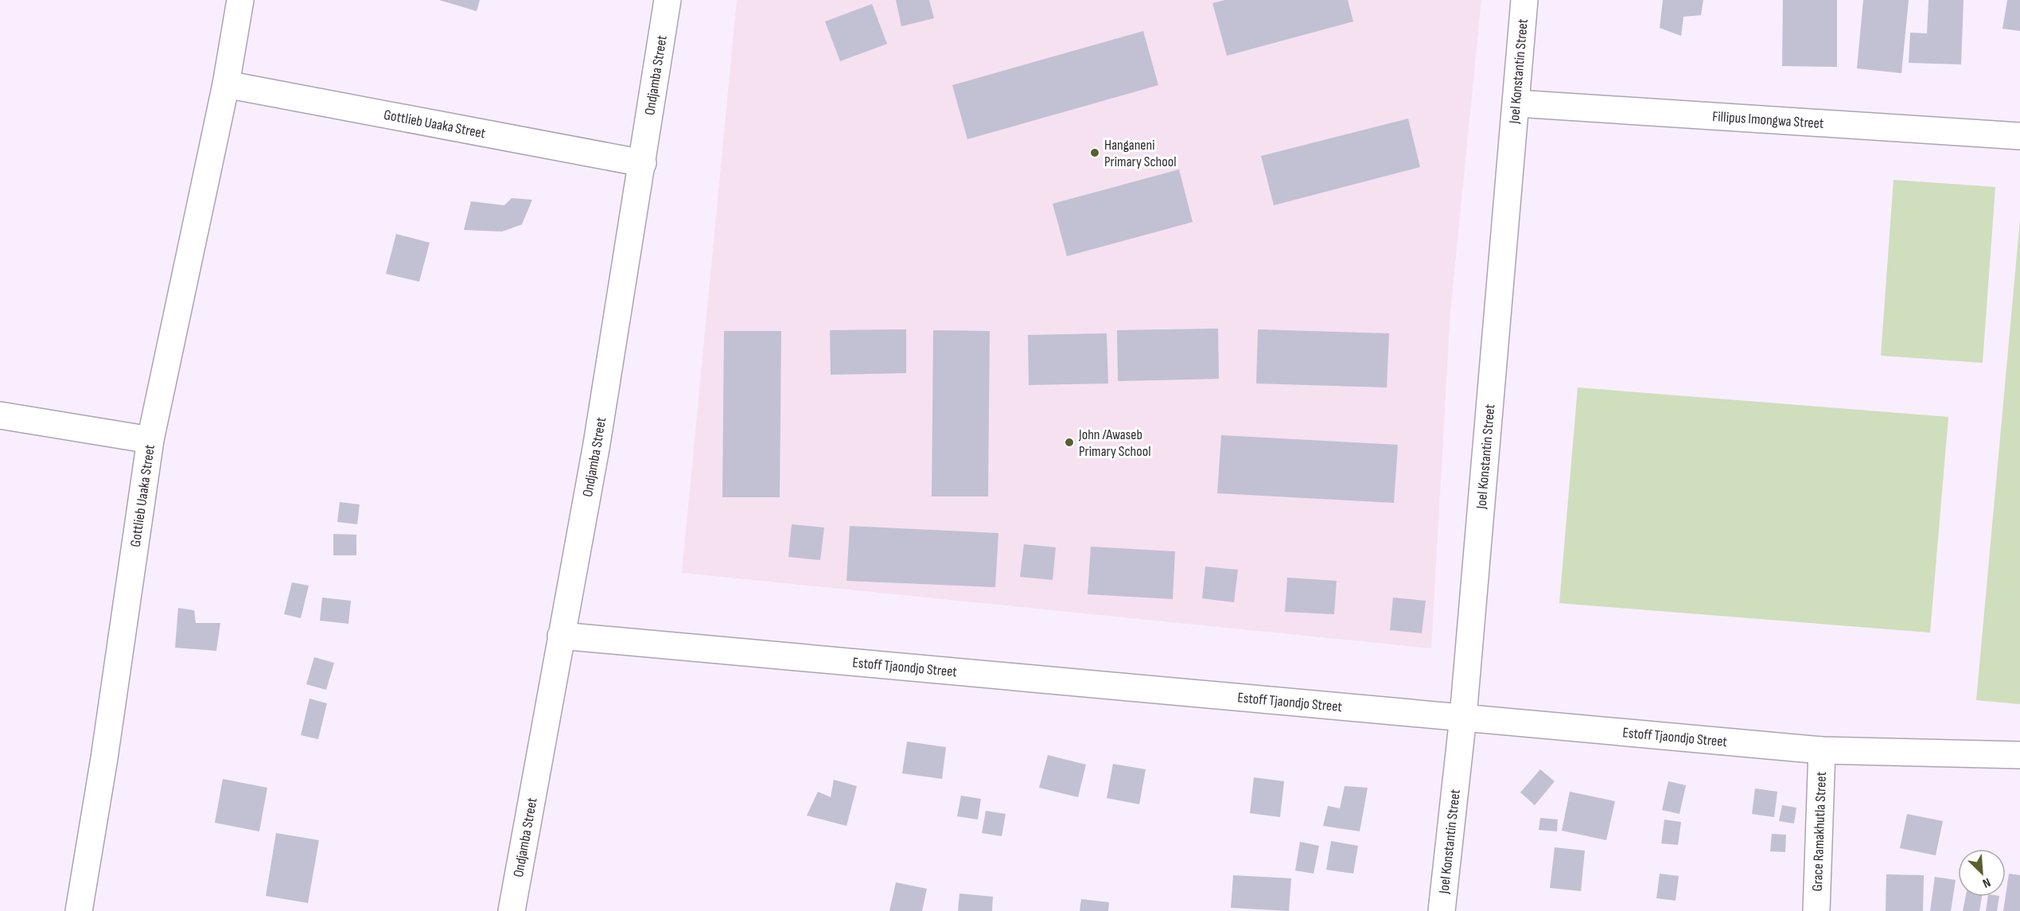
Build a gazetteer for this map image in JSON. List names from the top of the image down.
{
  "streets": {
    "street": [
      "Joel Konstantin Street",
      "Ondjamba Street",
      "Fillipus Imongwa Street",
      "Gottlieb Uaaka Street",
      "Estoff Tjaondjo Street",
      "Grace Ramakhutla Street"
    ]
  },
  "crossings": [
    ["Joel Konstantin Street", "Fillipus Imongwa Street"],
    ["Joel Konstantin Street", "Estoff Tjaondjo Street"],
    ["Ondjamba Street", "Gottlieb Uaaka Street"],
    ["Ondjamba Street", "Estoff Tjaondjo Street"],
    ["Estoff Tjaondjo Street", "Grace Ramakhutla Street"]
  ],
  "places": ["Hanganeni Primary School", "John /Awaseb Primary School"],
  "north": "bottom right"
}
